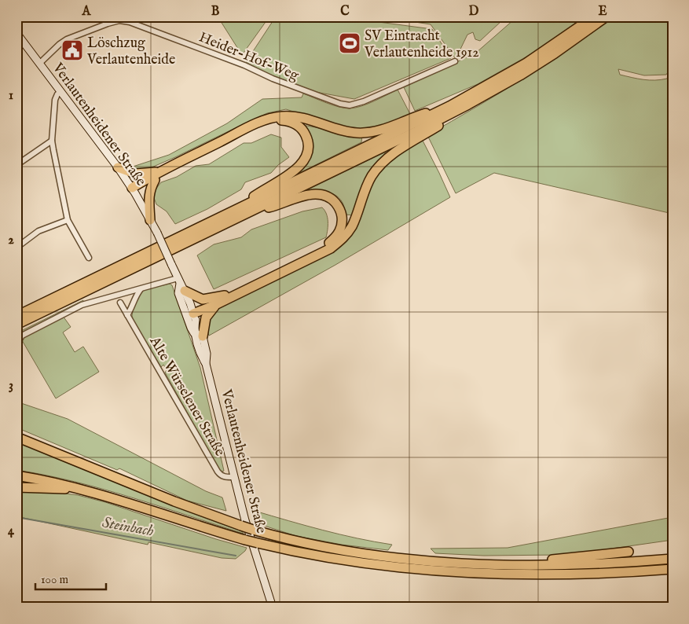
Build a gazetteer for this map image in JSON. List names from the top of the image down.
{
  "streets": {
    "main road": ["Verlautenheidener Straße"],
    "street": ["Heider-Hof-Weg", "Alte Würselener Straße"]
  },
  "crossings": [
    ["Heider-Hof-Weg", "Verlautenheidener Straße"],
    ["Verlautenheidener Straße", "Alte Würselener Straße"]
  ],
  "water": ["Steinbach"],
  "places": {
    "sports": ["SV Eintracht Verlautenheide 1912"],
    "public building": ["Löschzug Verlautenheide"]
  },
  "scale_bar": "100 m",
  "grid": {
    "columns": [
      "A",
      "B",
      "C",
      "D",
      "E"
    ],
    "rows": [
      "1",
      "2",
      "3",
      "4"
    ]
  }
}
